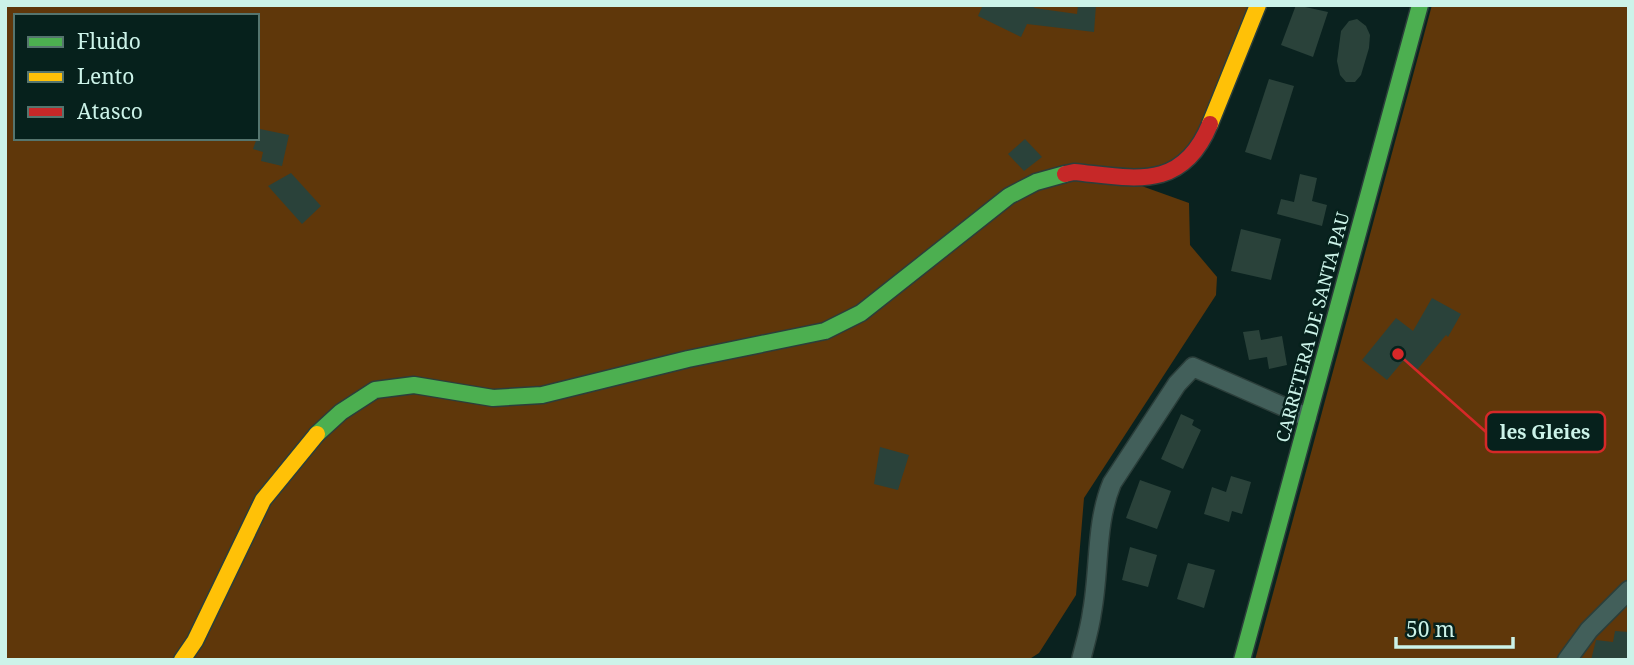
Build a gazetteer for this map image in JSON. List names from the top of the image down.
{
  "streets": {
    "street": ["CARRETERA DE SANTA PAU"]
  },
  "places": ["les Gleies"],
  "legend": ["Fluido", "Lento", "Atasco"],
  "scale_bar": "50 m"
}
